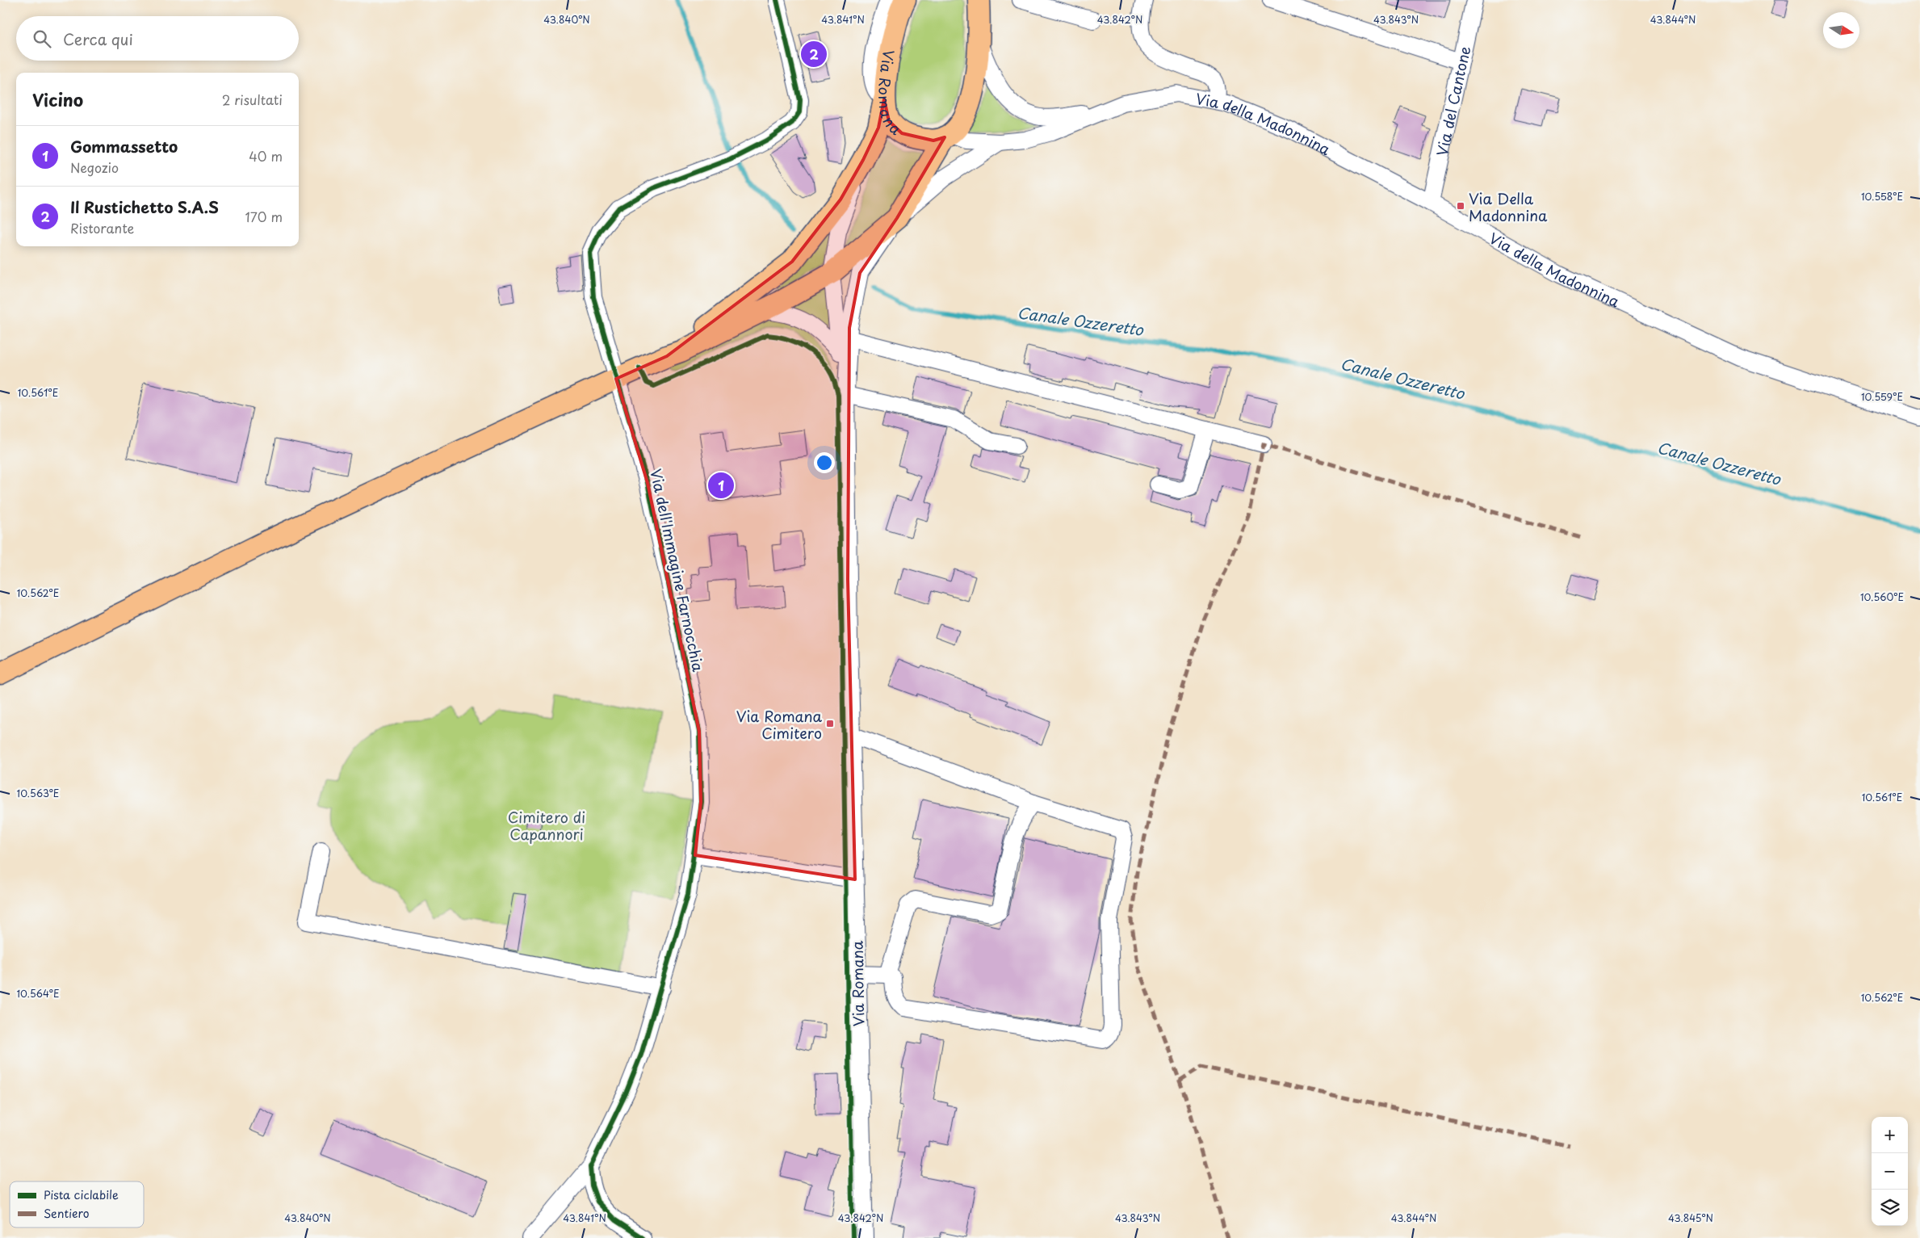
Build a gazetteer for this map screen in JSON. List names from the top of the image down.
{
  "streets": {
    "main road": ["Via Romana"],
    "street": ["Via del Cantone", "Via della Madonnina", "Via dell'Immagine Farnocchia"]
  },
  "crossings": [
    ["Via del Cantone", "Via della Madonnina"]
  ],
  "water": ["Canale Ozzeretto"],
  "parks": ["Cimitero di Capannori"],
  "places": {
    "transit": ["Via Della Madonnina", "Via Romana Cimitero"]
  },
  "legend": ["Pista ciclabile", "Sentiero"],
  "north": "right",
  "page": {
    "search": "Cerca qui",
    "pins": ["2", "1"],
    "heading": ["Vicino", "2 risultati"],
    "list": [
      {
        "mark": "1",
        "name": "Gommassetto",
        "note": "Negozio",
        "value": "40 m"
      },
      {
        "mark": "2",
        "name": "Il Rustichetto S.A.S",
        "note": "Ristorante",
        "value": "170 m"
      }
    ],
    "map_buttons": ["+", "−"]
  },
  "coordinates": [
    "43.840°N",
    "43.841°N",
    "43.842°N",
    "43.843°N",
    "43.844°N",
    "10.558°E",
    "10.561°E",
    "10.559°E",
    "10.562°E",
    "10.560°E",
    "10.563°E",
    "10.564°E",
    "43.845°N"
  ]
}
